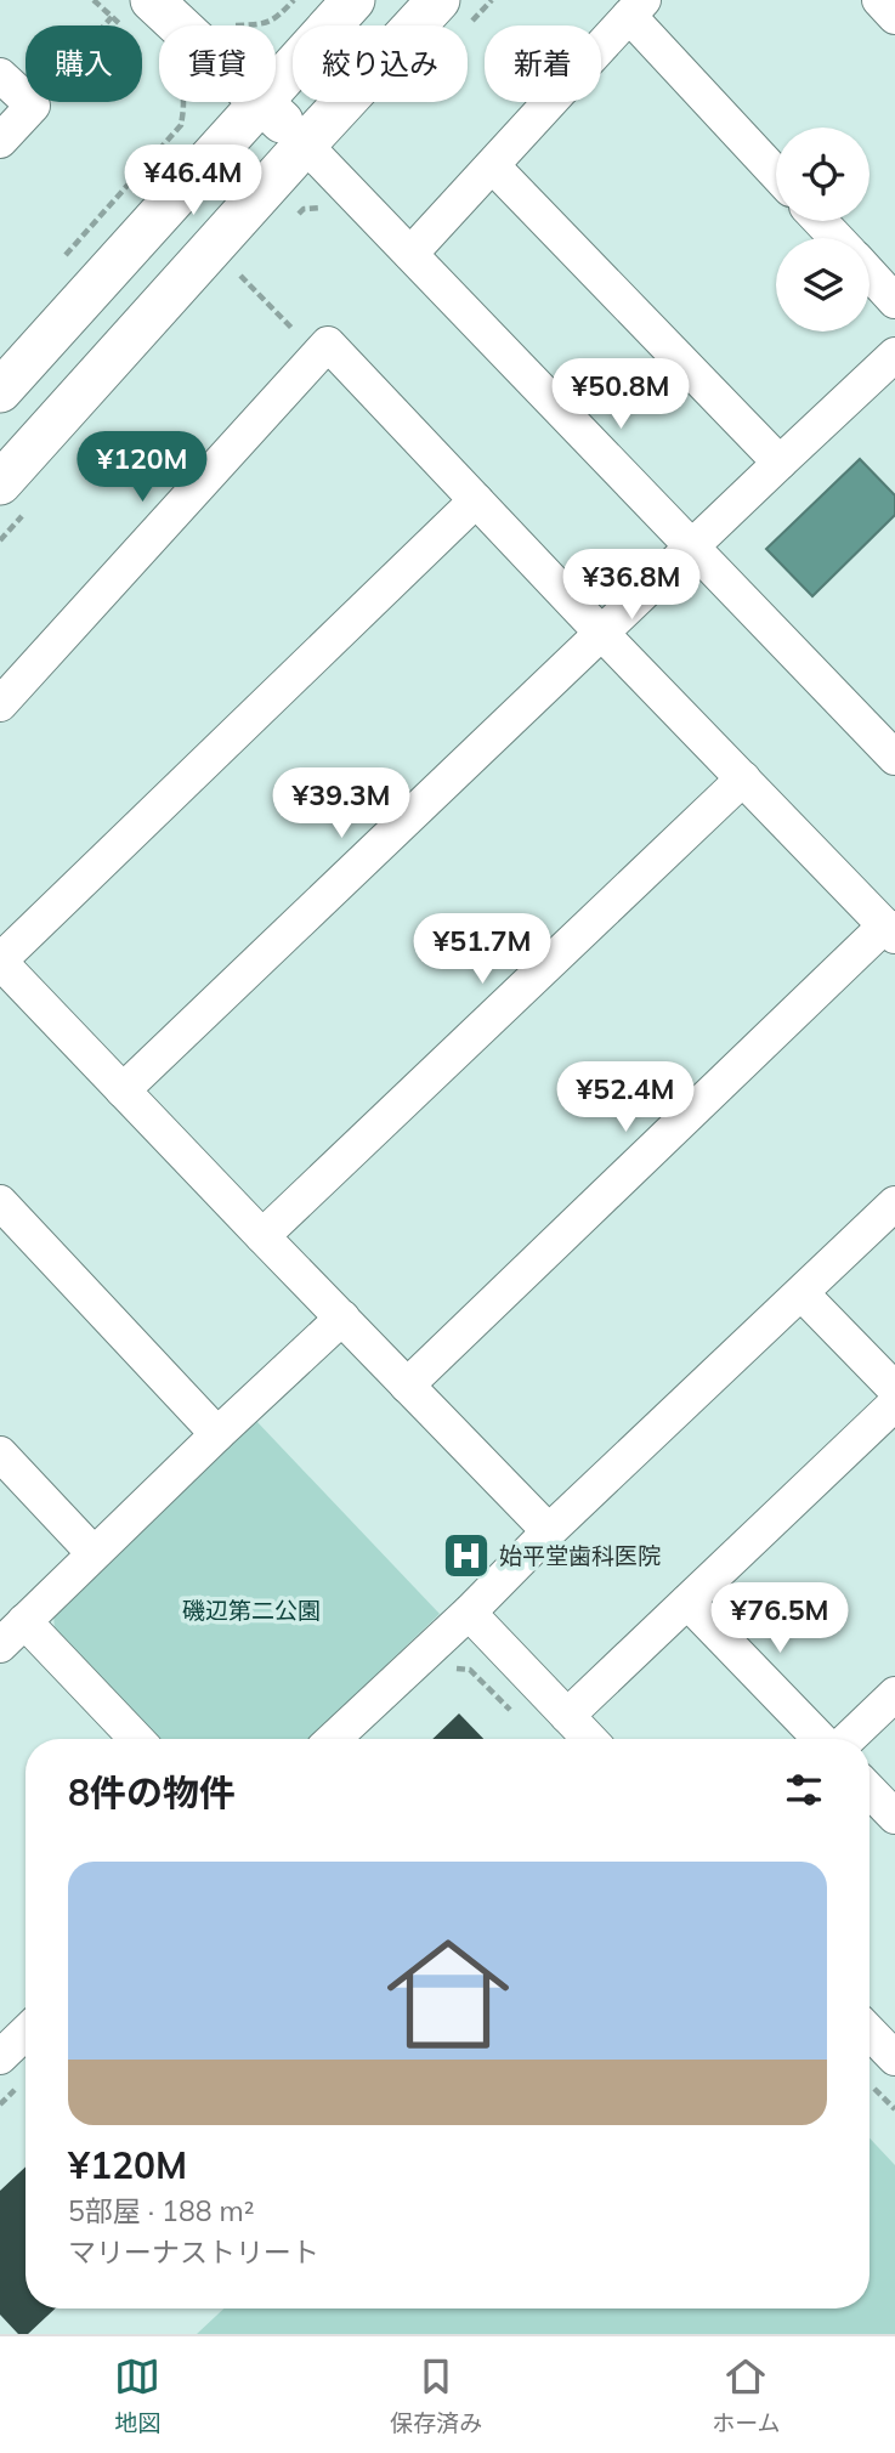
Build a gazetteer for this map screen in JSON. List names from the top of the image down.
{
  "parks": ["磯辺第二公園"],
  "places": {
    "hospital": ["始平堂歯科医院"]
  },
  "page": {
    "chip": [
      "購入",
      "賃貸",
      "絞り込み",
      "新着"
    ],
    "price": [
      "¥46.4M",
      "¥50.8M",
      "¥120M",
      "¥36.8M",
      "¥39.3M",
      "¥51.7M",
      "¥52.4M",
      "¥76.5M"
    ],
    "heading": "8件の物件",
    "list": [
      {
        "name": "¥120M",
        "note": "5部屋 · 188 m² · マリーナストリート"
      }
    ],
    "tabs": ["地図", "保存済み", "ホーム"]
  }
}
